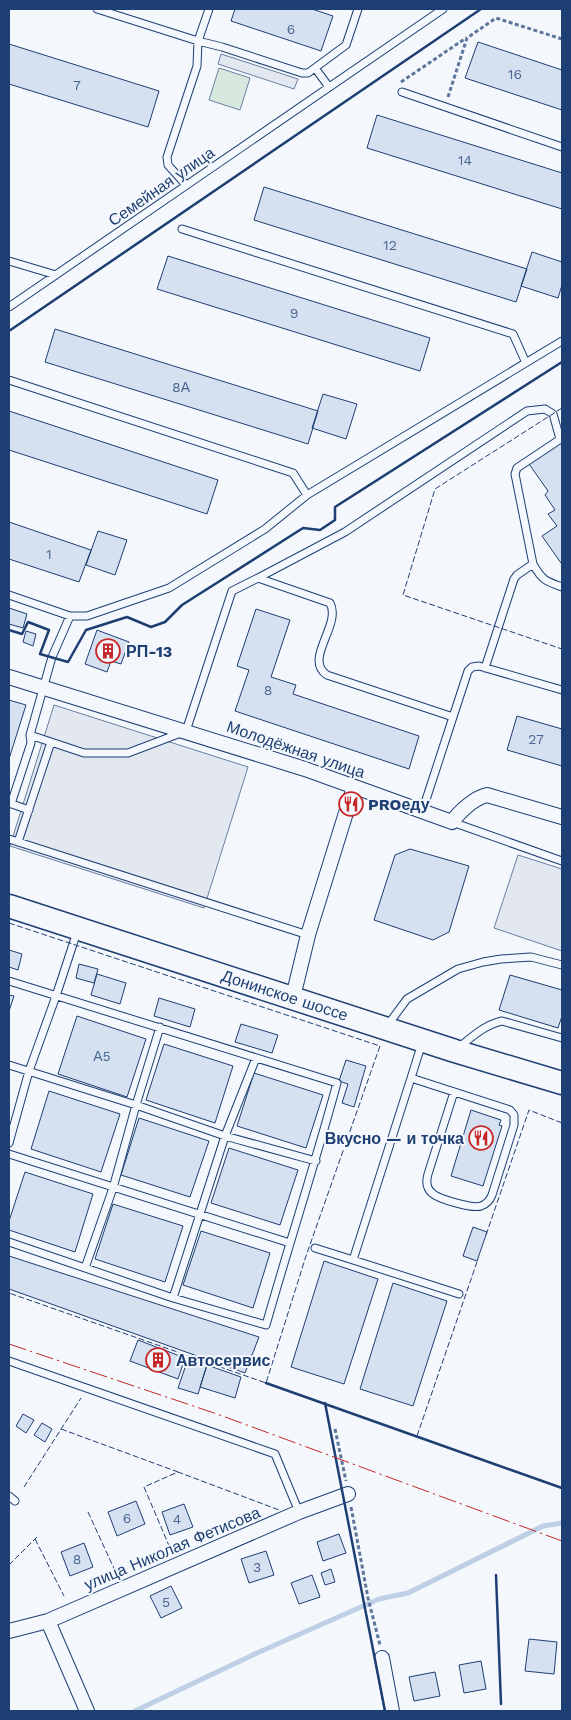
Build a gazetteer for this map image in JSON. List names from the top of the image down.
{
  "streets": {
    "main road": ["Донинское шоссе"],
    "street": ["Молодёжная улица", "улица Николая Фетисова"],
    "lane": ["Семейная улица"]
  },
  "places": {
    "building": ["РП-13", "Автосервис"],
    "restaurant": ["PROеду", "Вкусно — и точка"]
  },
  "house_numbers": [
    "6",
    "16",
    "7",
    "14",
    "12",
    "9",
    "8А",
    "1",
    "8",
    "27",
    "А5",
    "6",
    "4",
    "8",
    "3",
    "5"
  ]
}
